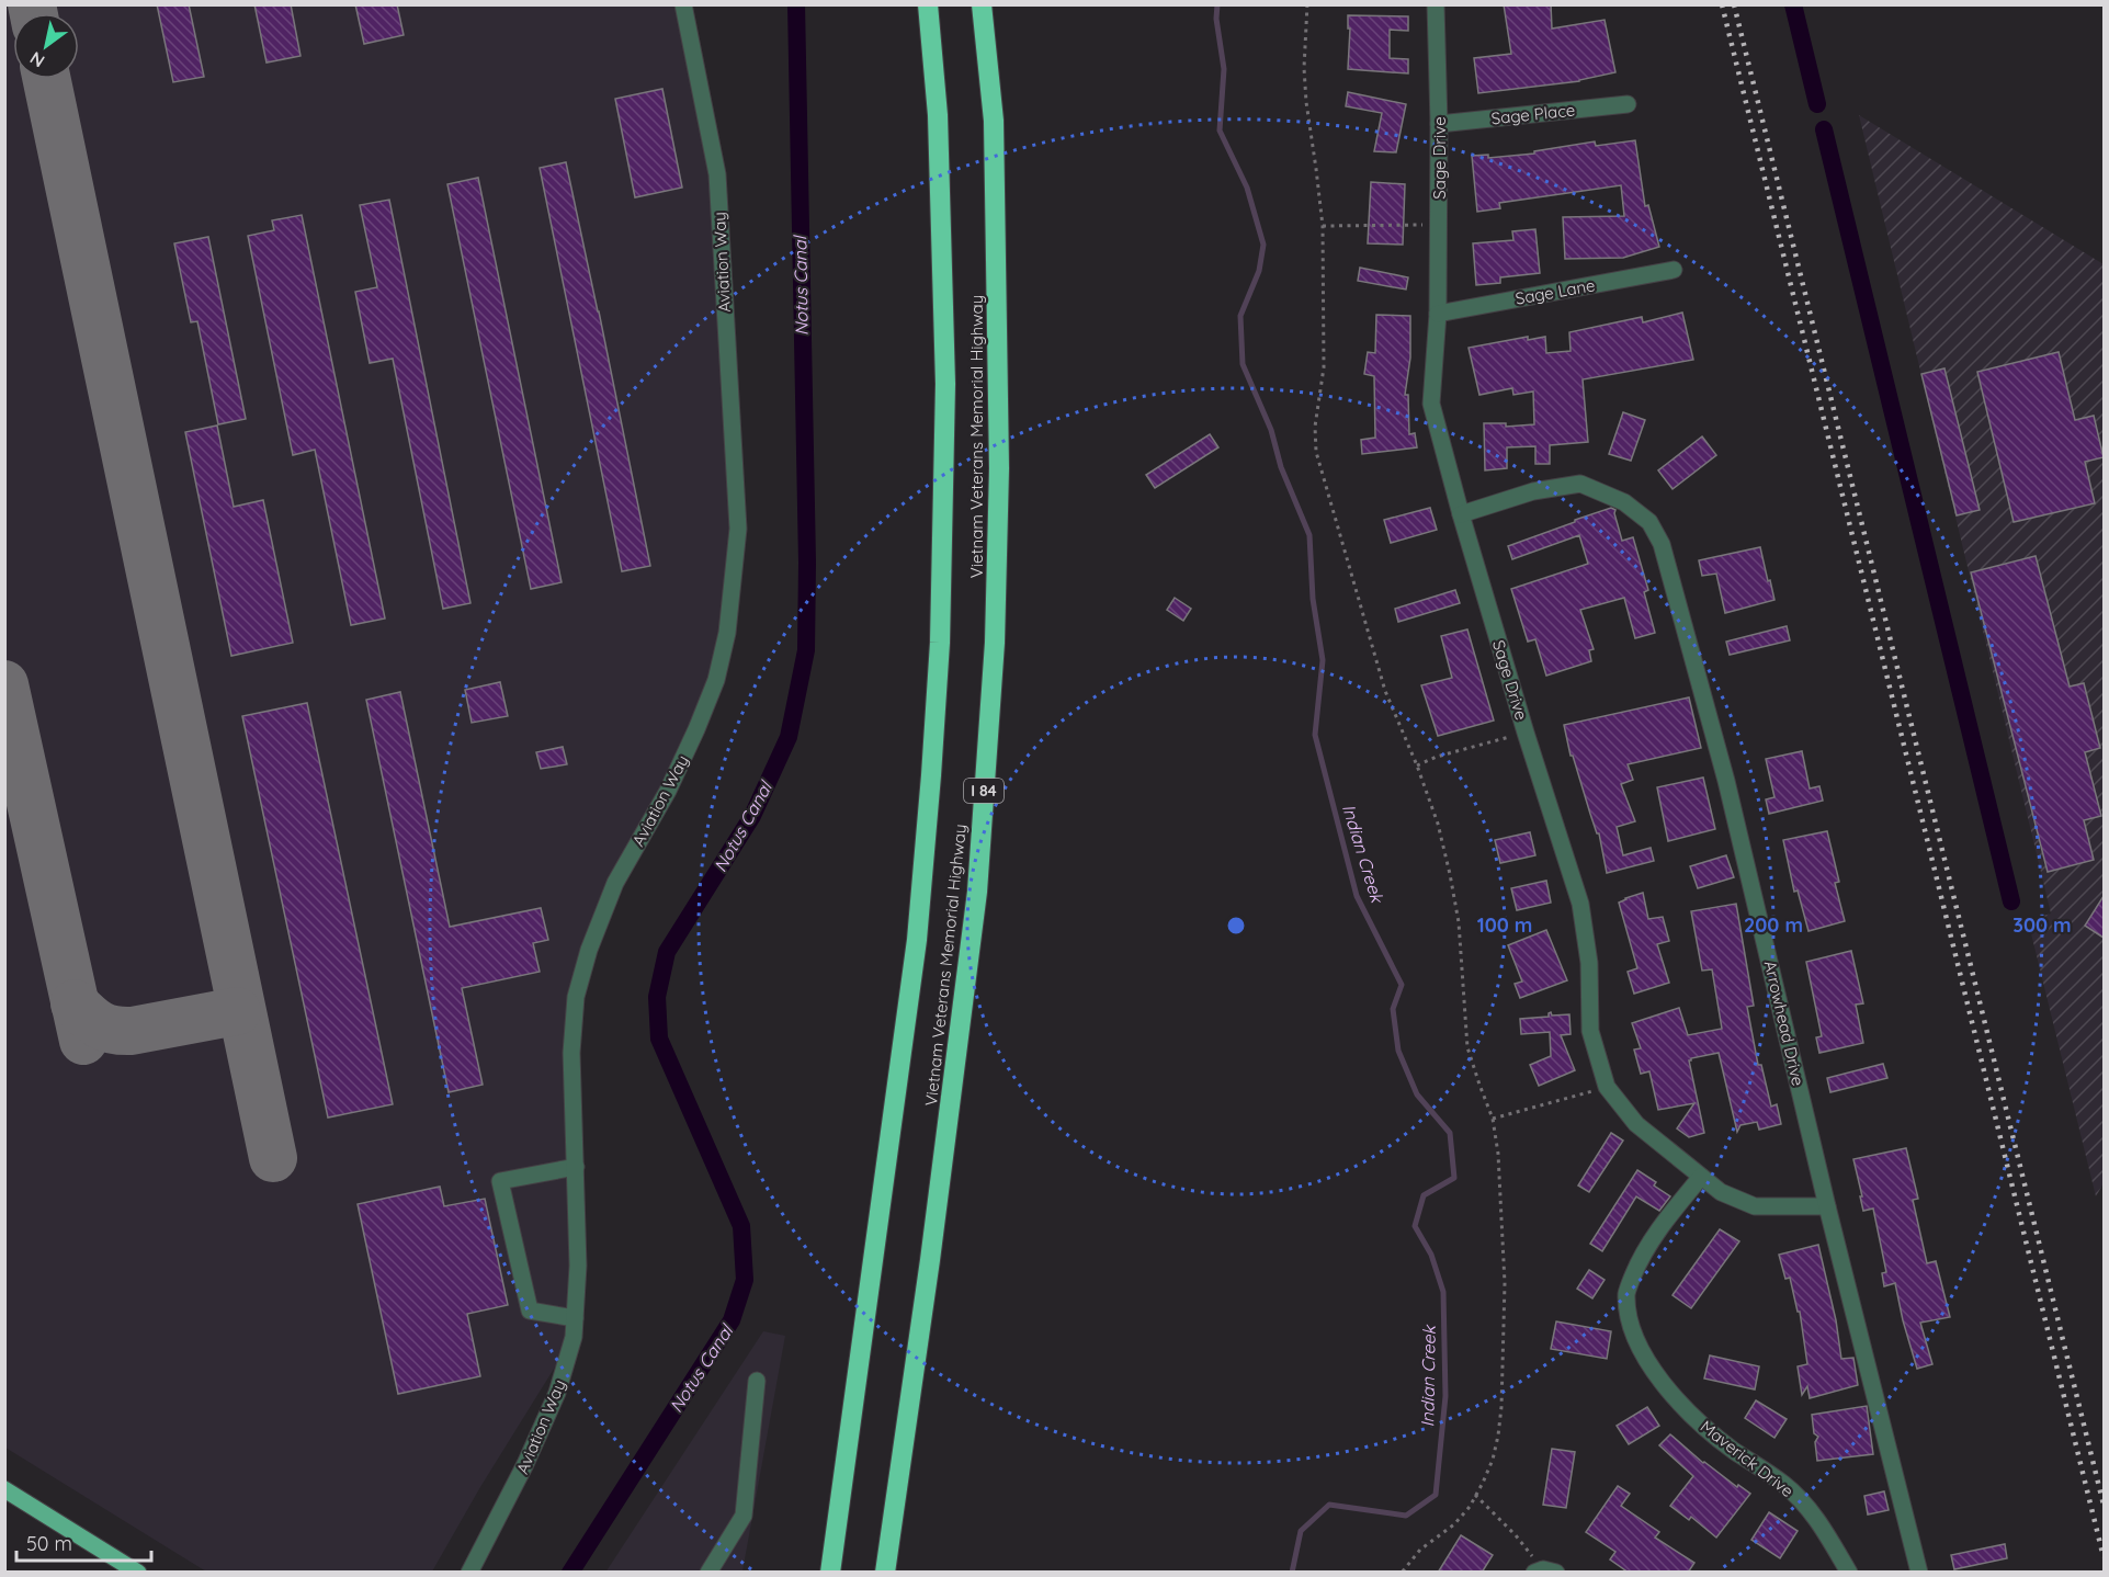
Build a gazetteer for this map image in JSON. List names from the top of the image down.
{
  "streets": {
    "highway": ["Vietnam Veterans Memorial Highway", "I 84"],
    "street": [
      "Sage Place",
      "Sage Drive",
      "Aviation Way",
      "Sage Lane",
      "Arrowhead Drive",
      "Maverick Drive"
    ]
  },
  "crossings": [
    ["Sage Place", "Sage Drive"],
    ["Sage Drive", "Sage Lane"],
    ["Sage Drive", "Arrowhead Drive"],
    ["Sage Drive", "Maverick Drive"]
  ],
  "water": ["Notus Canal", "Indian Creek"],
  "scale_bar": "50 m",
  "north": "bottom left",
  "rings": ["100 m", "200 m", "300 m"]
}
